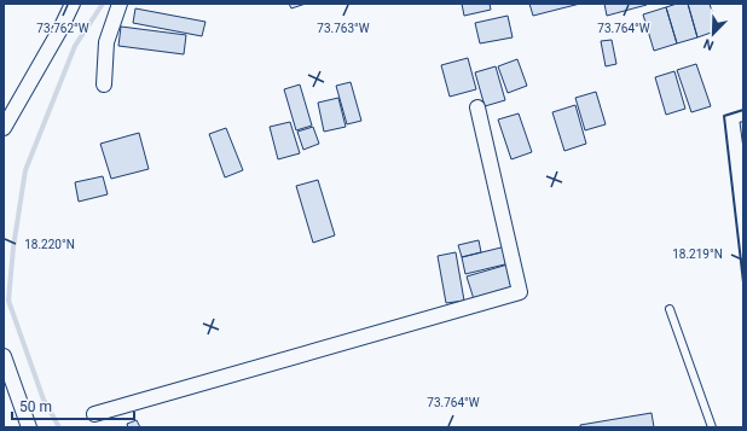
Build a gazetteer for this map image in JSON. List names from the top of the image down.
{
  "scale_bar": "50 m",
  "north": "bottom left",
  "coordinates": [
    "73.762°W",
    "73.763°W",
    "73.764°W",
    "18.220°N",
    "18.219°N"
  ]
}
